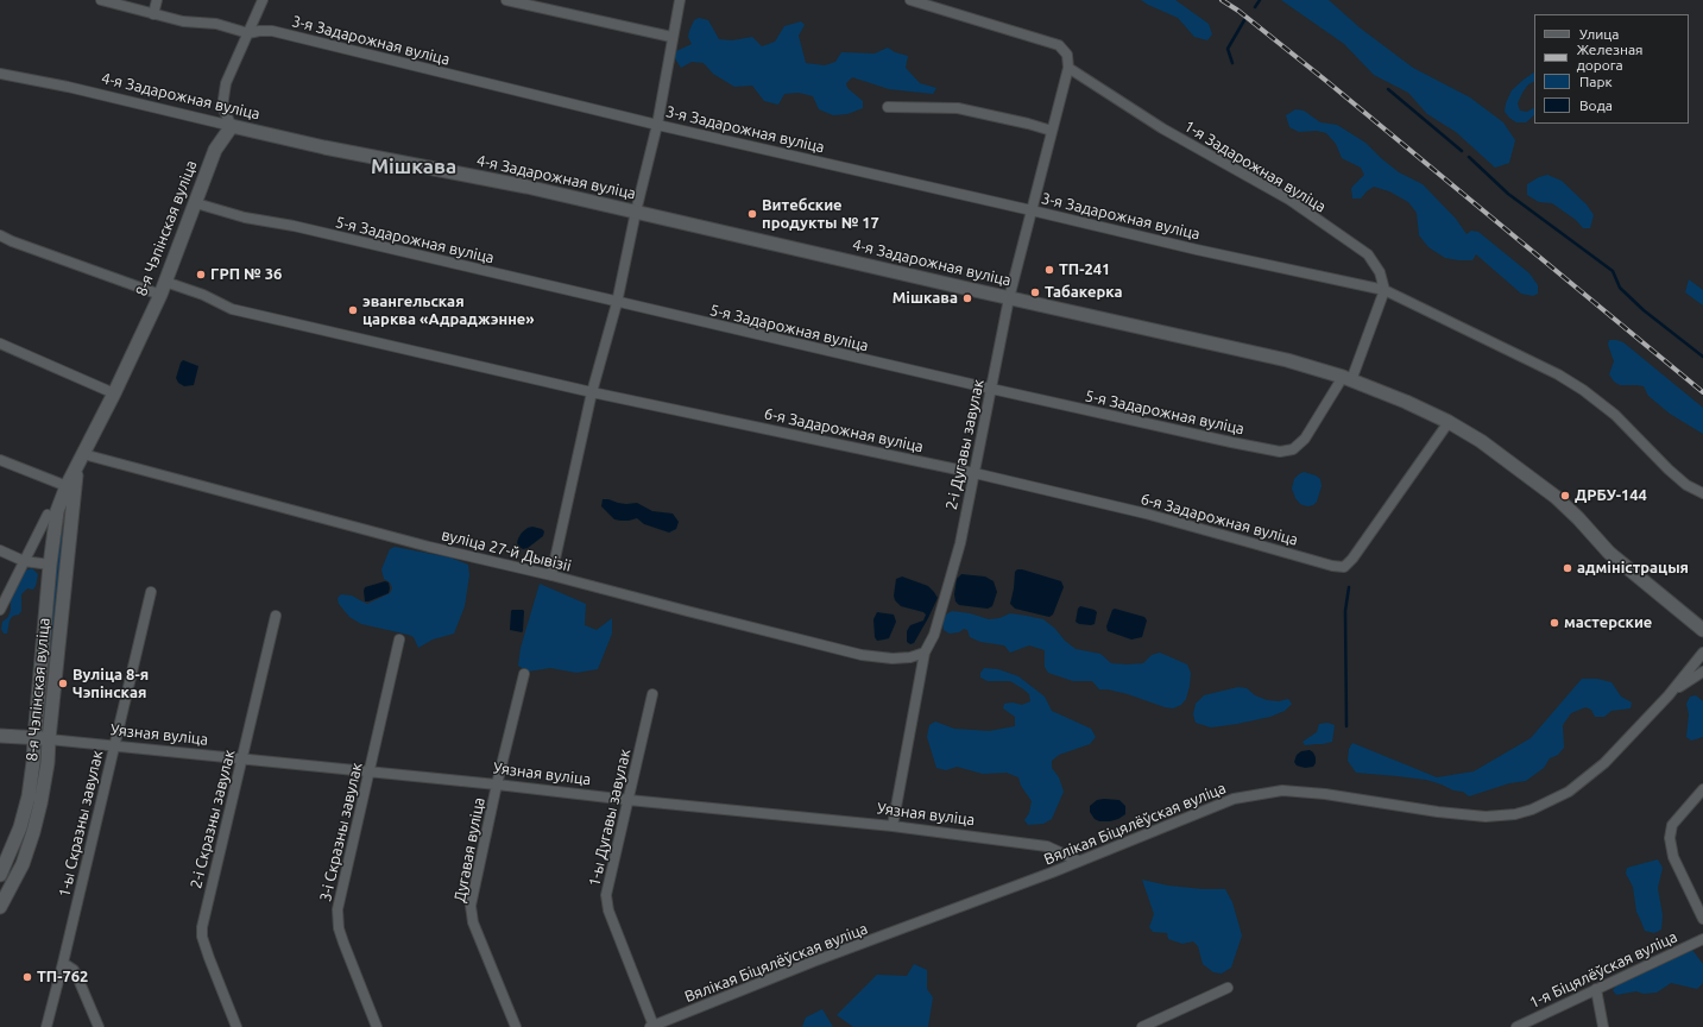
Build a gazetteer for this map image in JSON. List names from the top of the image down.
{
  "streets": {
    "main road": ["4-я Задарожная вуліца", "8-я Чэпінская вуліца", "Уязная вуліца"],
    "street": [
      "3-я Задарожная вуліца",
      "1-я Задарожная вуліца",
      "5-я Задарожная вуліца",
      "6-я Задарожная вуліца",
      "2-і Дугавы завулак",
      "вуліца 27-й Дывізіі",
      "1-ы Дугавы завулак",
      "2-і Скразны завулак",
      "1-ы Скразны завулак",
      "Вялікая Біцялёўская вуліца",
      "3-і Скразны завулак",
      "Дугавая вуліца",
      "1-я Біцялёўская вуліца"
    ]
  },
  "crossings": [
    ["3-я Задарожная вуліца", "1-я Задарожная вуліца"],
    ["3-я Задарожная вуліца", "5-я Задарожная вуліца"],
    ["3-я Задарожная вуліца", "2-і Дугавы завулак"],
    ["4-я Задарожная вуліца", "8-я Чэпінская вуліца"],
    ["4-я Задарожная вуліца", "5-я Задарожная вуліца"],
    ["4-я Задарожная вуліца", "6-я Задарожная вуліца"],
    ["4-я Задарожная вуліца", "2-і Дугавы завулак"],
    ["1-я Задарожная вуліца", "5-я Задарожная вуліца"],
    ["1-я Задарожная вуліца", "2-і Дугавы завулак"],
    ["8-я Чэпінская вуліца", "5-я Задарожная вуліца"],
    ["8-я Чэпінская вуліца", "6-я Задарожная вуліца"],
    ["8-я Чэпінская вуліца", "вуліца 27-й Дывізіі"],
    ["8-я Чэпінская вуліца", "Уязная вуліца"],
    ["5-я Задарожная вуліца", "2-і Дугавы завулак"],
    ["6-я Задарожная вуліца", "2-і Дугавы завулак"],
    ["2-і Дугавы завулак", "вуліца 27-й Дывізіі"],
    ["2-і Дугавы завулак", "Уязная вуліца"],
    ["Уязная вуліца", "1-ы Дугавы завулак"],
    ["Уязная вуліца", "2-і Скразны завулак"],
    ["Уязная вуліца", "1-ы Скразны завулак"],
    ["Уязная вуліца", "Вялікая Біцялёўская вуліца"],
    ["Уязная вуліца", "3-і Скразны завулак"],
    ["Уязная вуліца", "Дугавая вуліца"],
    ["1-ы Дугавы завулак", "Вялікая Біцялёўская вуліца"]
  ],
  "districts": ["Мішкава"],
  "places": [
    "Витебские продукты № 17",
    "ТП-241",
    "ГРП № 36",
    "Табакерка",
    "Мішкава",
    "эвангельская царква «Адраджэнне»",
    "ДРБУ-144",
    "адміністрацыя",
    "мастерские",
    "Вуліца 8-я Чэпінская",
    "ТП-762"
  ],
  "legend": [
    "Улица",
    "Железная дорога",
    "Парк",
    "Вода"
  ]
}
